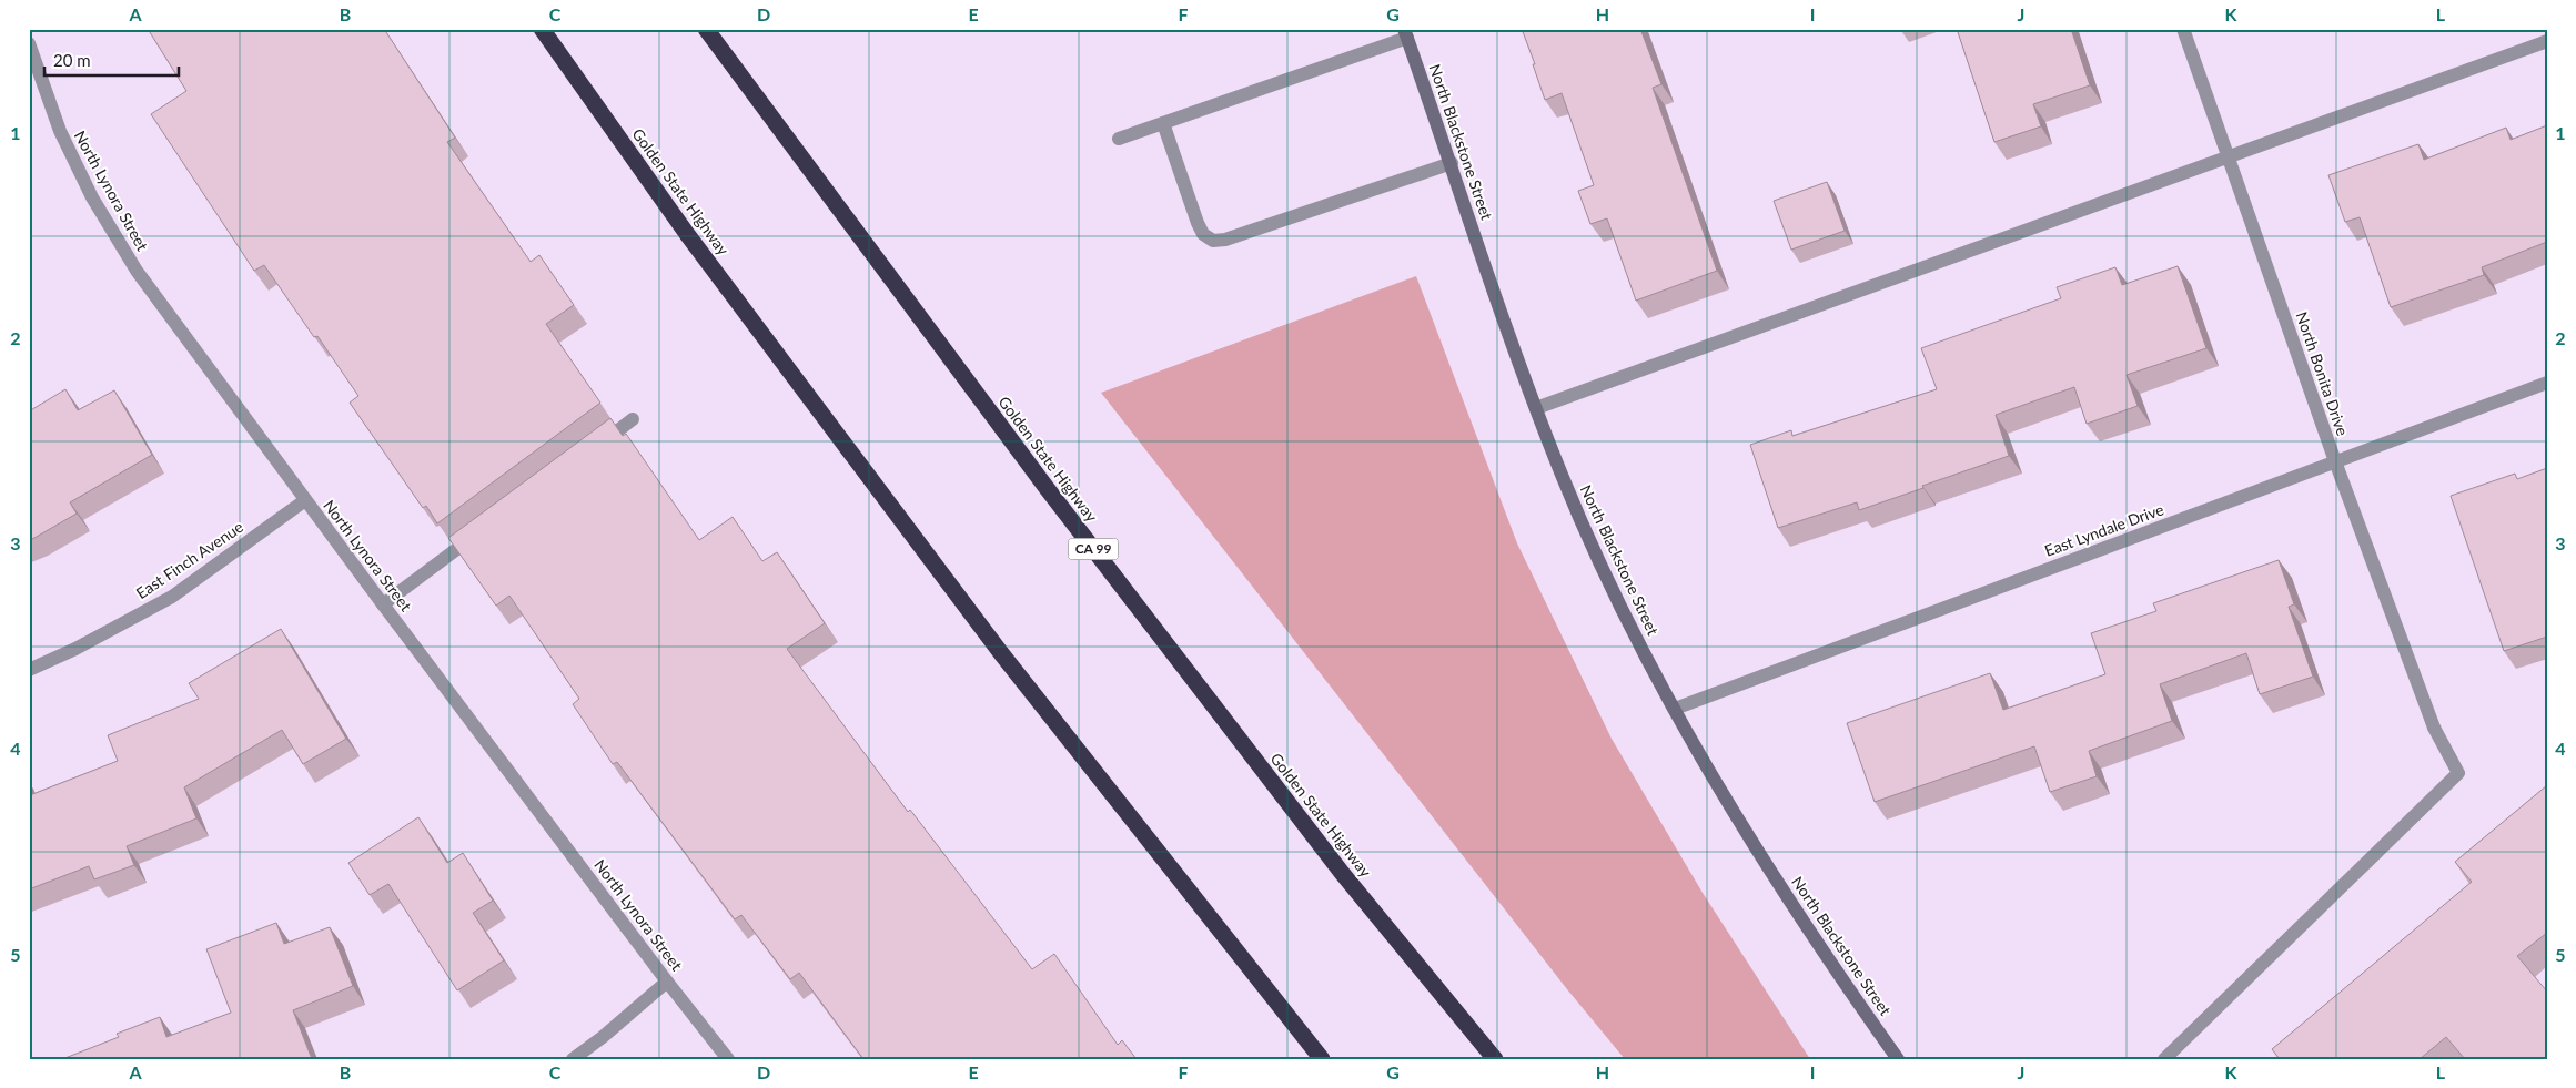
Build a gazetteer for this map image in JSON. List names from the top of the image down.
{
  "streets": {
    "highway": ["Golden State Highway", "CA 99"],
    "main road": ["North Blackstone Street"],
    "street": [
      "North Lynora Street",
      "North Bonita Drive",
      "East Lyndale Drive",
      "East Finch Avenue"
    ]
  },
  "crossings": [
    ["North Blackstone Street", "East Lyndale Drive"],
    ["North Lynora Street", "East Finch Avenue"],
    ["North Bonita Drive", "East Lyndale Drive"]
  ],
  "scale_bar": "20 m",
  "grid": {
    "columns": [
      "A",
      "B",
      "C",
      "D",
      "E",
      "F",
      "G",
      "H",
      "I",
      "J",
      "K",
      "L"
    ],
    "rows": [
      "1",
      "2",
      "3",
      "4",
      "5"
    ]
  }
}
